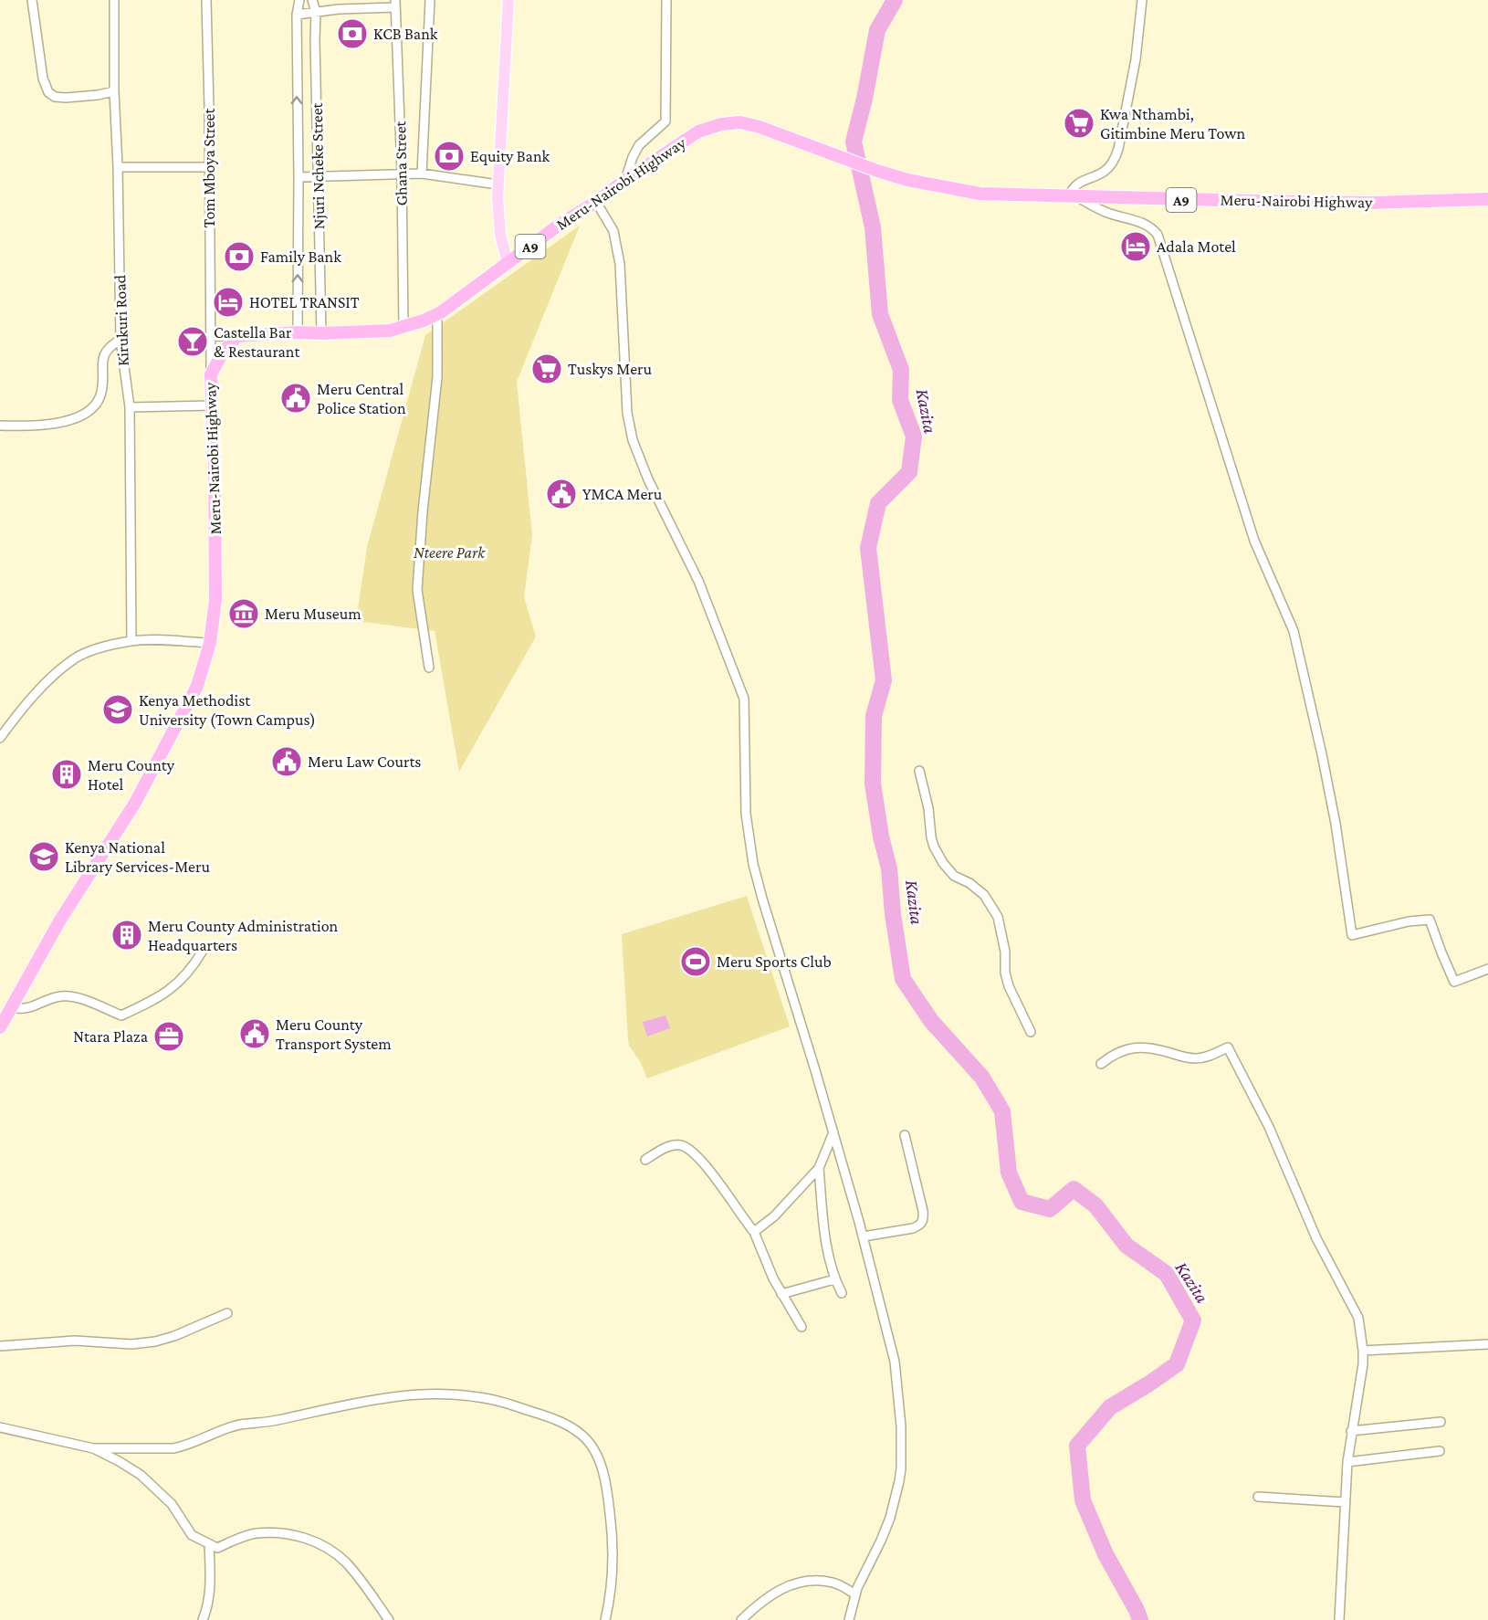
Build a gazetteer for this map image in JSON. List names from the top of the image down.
{
  "streets": {
    "highway": ["Meru-Nairobi Highway", "A9"],
    "street": [
      "Ghana Street",
      "Njuri Ncheke Street",
      "Tom Mboya Street",
      "Kirukuri Road"
    ]
  },
  "crossings": [
    ["Ghana Street", "Meru-Nairobi Highway"],
    ["Njuri Ncheke Street", "Meru-Nairobi Highway"],
    ["Tom Mboya Street", "Meru-Nairobi Highway"]
  ],
  "water": ["Kazita"],
  "parks": ["Nteere Park"],
  "places": {
    "bank": ["KCB Bank", "Equity Bank", "Family Bank"],
    "supermarket": ["Kwa Nthambi, Gitimbine Meru Town", "Tuskys Meru"],
    "hotel": ["Adala Motel", "HOTEL TRANSIT"],
    "bar": ["Castella Bar & Restaurant"],
    "public building": [
      "Meru Central Police Station",
      "YMCA Meru",
      "Meru Law Courts",
      "Meru County Transport System"
    ],
    "museum": ["Meru Museum"],
    "school or university": ["Kenya Methodist University (Town Campus)", "Kenya National Library Services-Meru"],
    "building": ["Meru County Hotel", "Meru County Administration Headquarters"],
    "sports": ["Meru Sports Club"],
    "office": ["Ntara Plaza"]
  }
}
